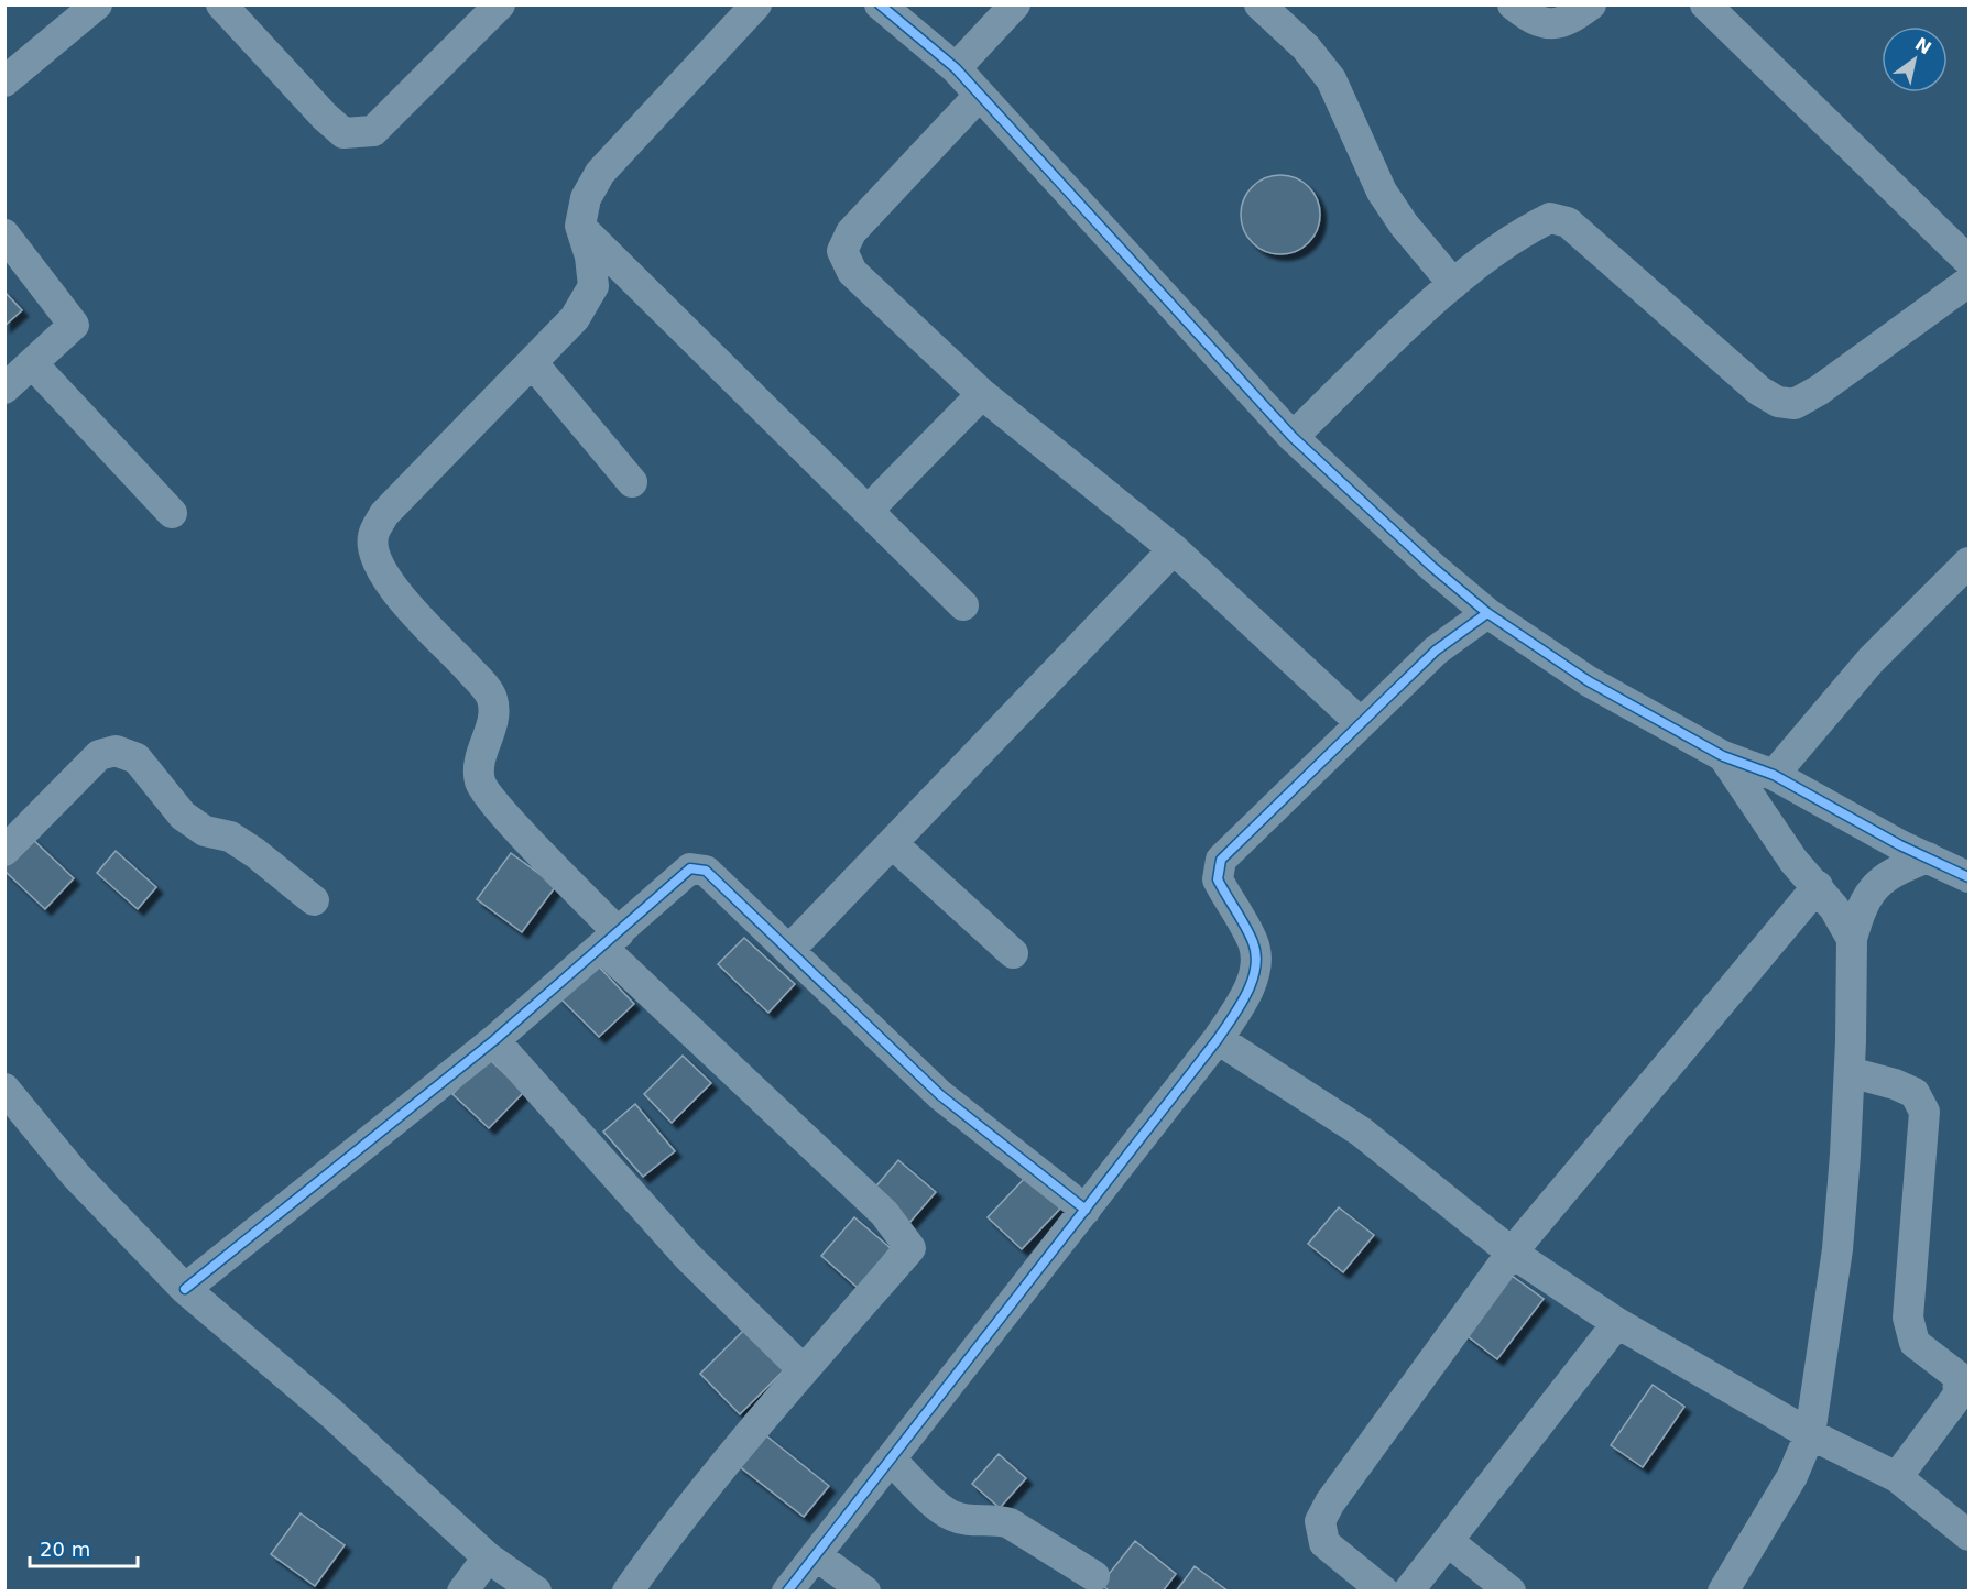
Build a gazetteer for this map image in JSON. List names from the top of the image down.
{
  "scale_bar": "20 m",
  "north": "top right"
}
